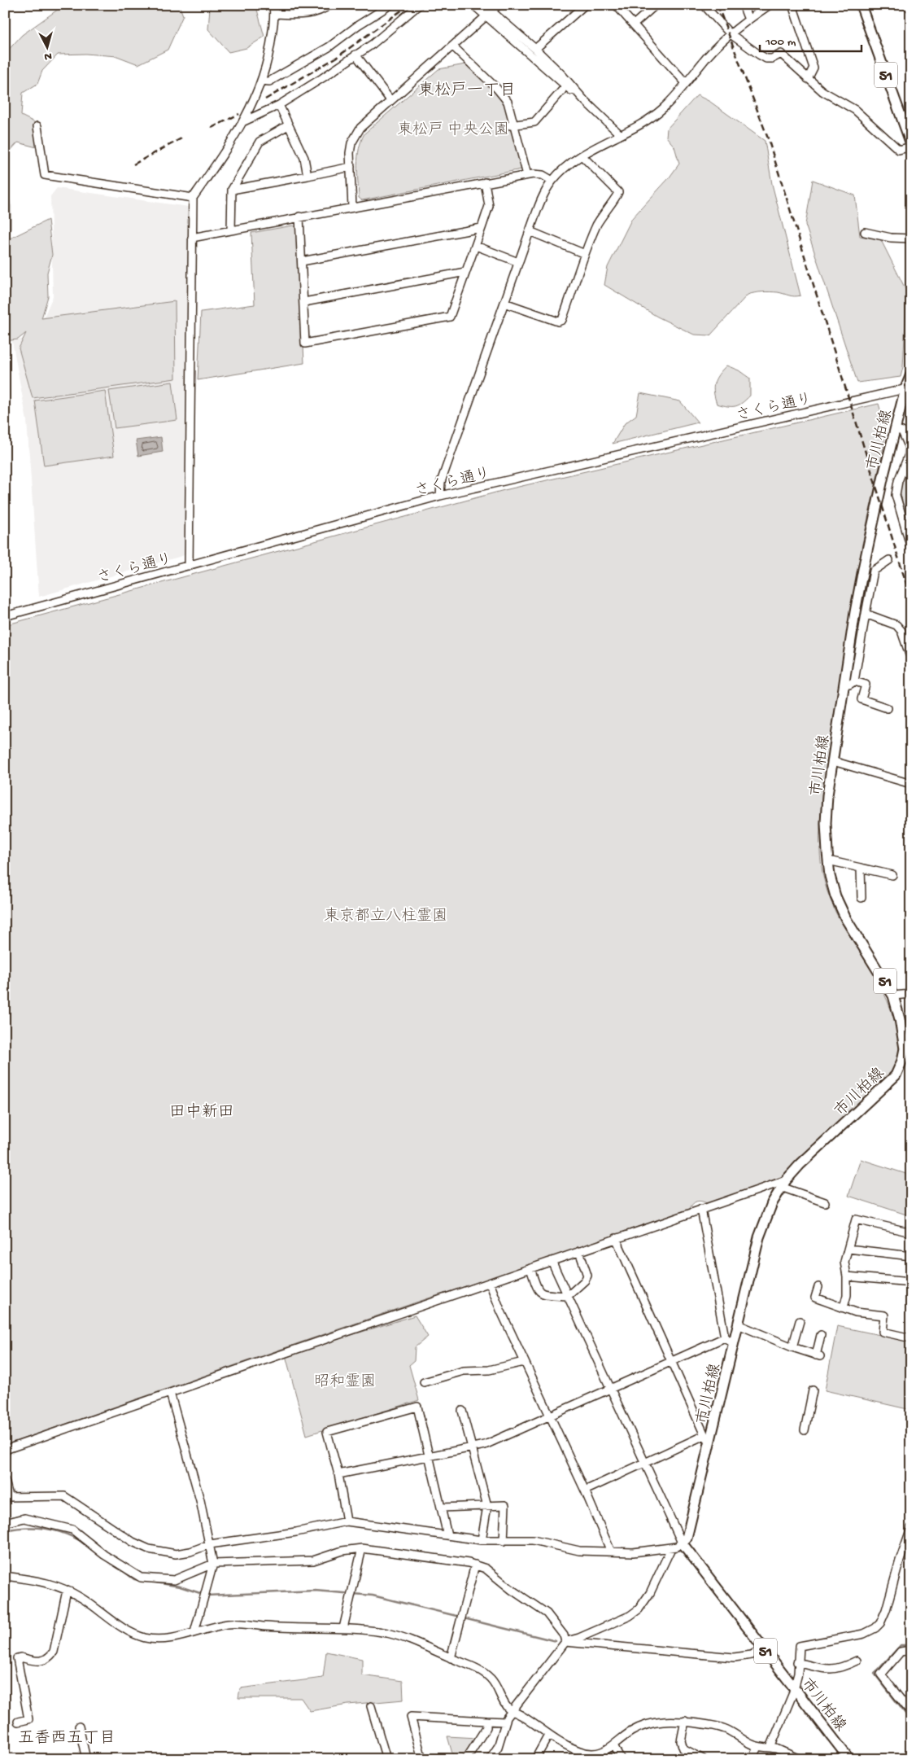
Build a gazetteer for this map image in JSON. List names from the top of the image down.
{
  "streets": {
    "main road": ["51", "市川柏線"],
    "street": ["さくら通り"]
  },
  "crossings": [
    ["さくら通り", "市川柏線"]
  ],
  "districts": ["東松戸一丁目", "田中新田", "五香西五丁目"],
  "parks": ["東松戸 中央公園", "東京都立八柱霊園", "昭和霊園"],
  "scale_bar": "100 m",
  "north": "bottom"
}
